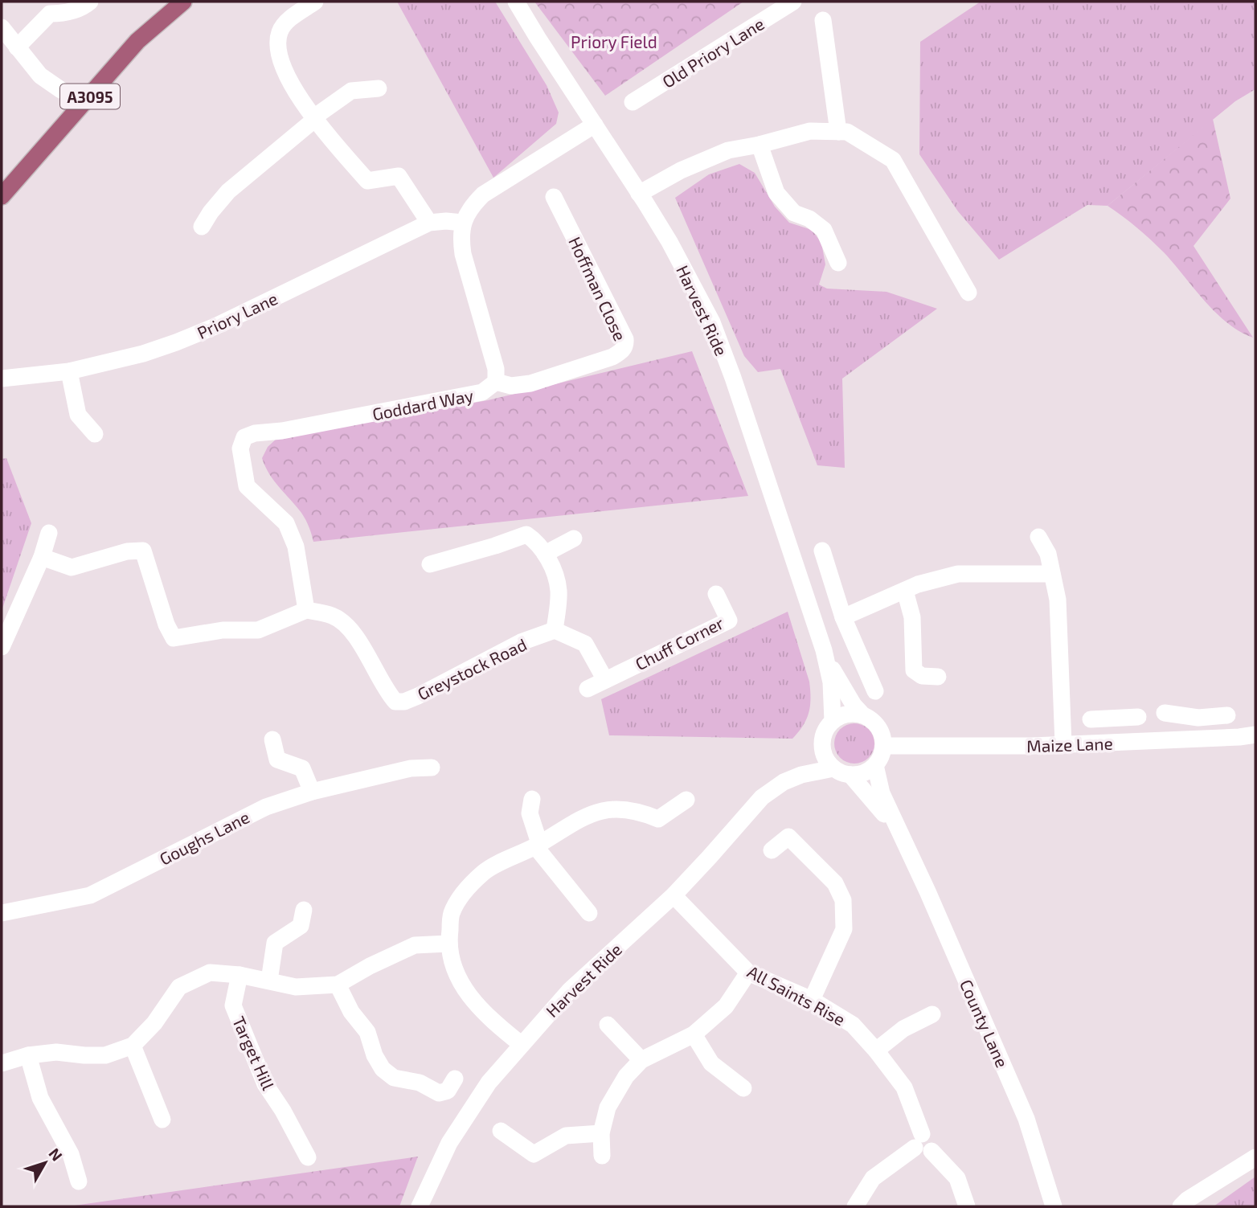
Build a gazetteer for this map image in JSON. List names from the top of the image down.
{
  "streets": {
    "main road": ["A3095"],
    "street": [
      "Old Priory Lane",
      "Hoffman Close",
      "Harvest Ride",
      "Priory Lane",
      "Goddard Way",
      "Chuff Corner",
      "Greystock Road",
      "Maize Lane",
      "Goughs Lane",
      "All Saints Rise",
      "County Lane",
      "Target Hill"
    ]
  },
  "crossings": [
    ["Hoffman Close", "Goddard Way"],
    ["Harvest Ride", "Maize Lane"],
    ["Harvest Ride", "All Saints Rise"],
    ["Harvest Ride", "County Lane"],
    ["Priory Lane", "Goddard Way"],
    ["Goddard Way", "Greystock Road"],
    ["Maize Lane", "County Lane"]
  ],
  "parks": ["Priory Field"],
  "north": "top right"
}
